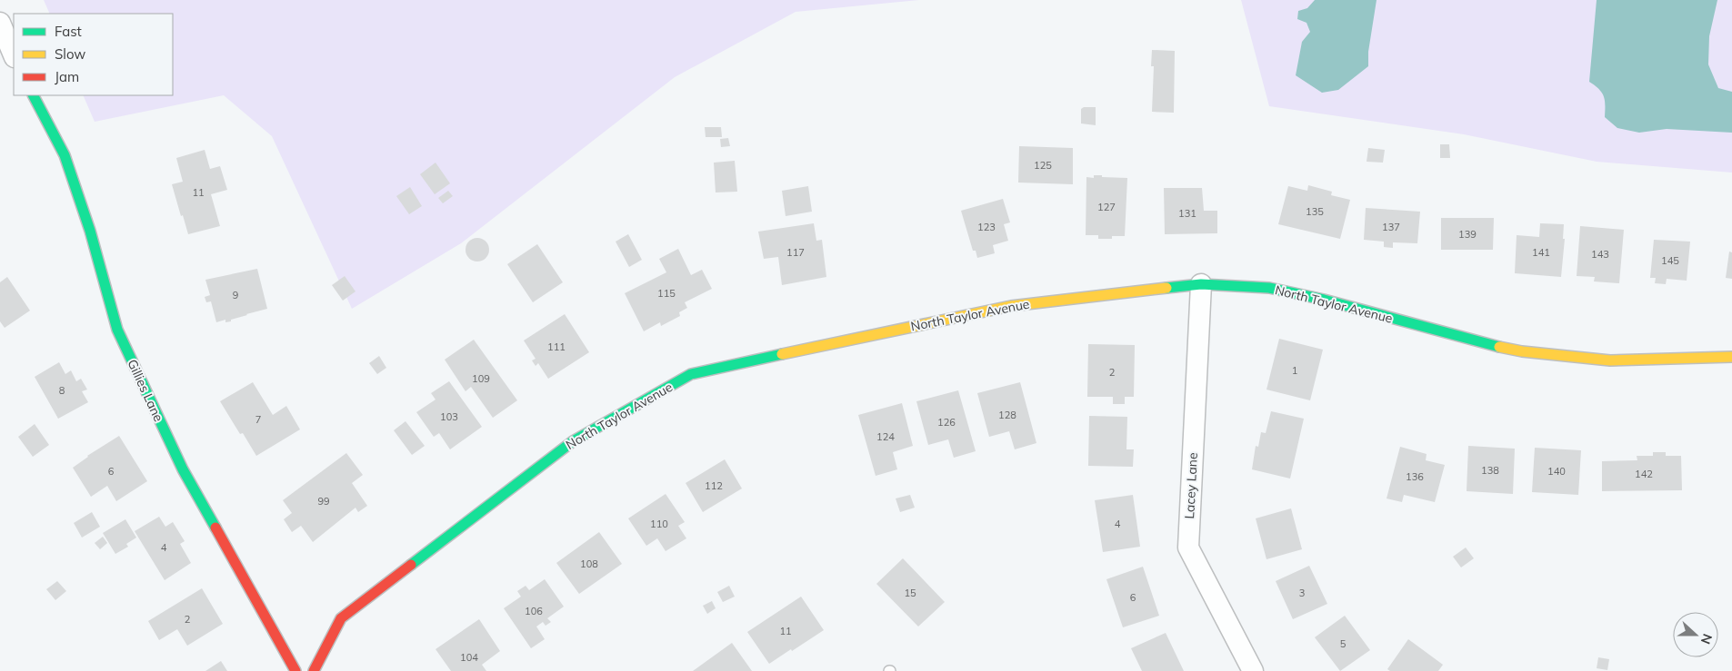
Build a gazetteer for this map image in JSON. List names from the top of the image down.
{
  "streets": {
    "street": ["North Taylor Avenue", "Gillies Lane", "Lacey Lane"]
  },
  "crossings": [
    ["North Taylor Avenue", "Lacey Lane"]
  ],
  "house_numbers": [
    "125",
    "11",
    "127",
    "135",
    "131",
    "123",
    "137",
    "139",
    "117",
    "141",
    "143",
    "145",
    "115",
    "9",
    "111",
    "1",
    "2",
    "109",
    "8",
    "128",
    "103",
    "7",
    "126",
    "124",
    "138",
    "6",
    "140",
    "142",
    "136",
    "112",
    "99",
    "110",
    "4",
    "4",
    "108",
    "15",
    "3",
    "6",
    "106",
    "2",
    "11",
    "5",
    "104"
  ],
  "legend": ["Fast", "Slow", "Jam"],
  "north": "right"
}
